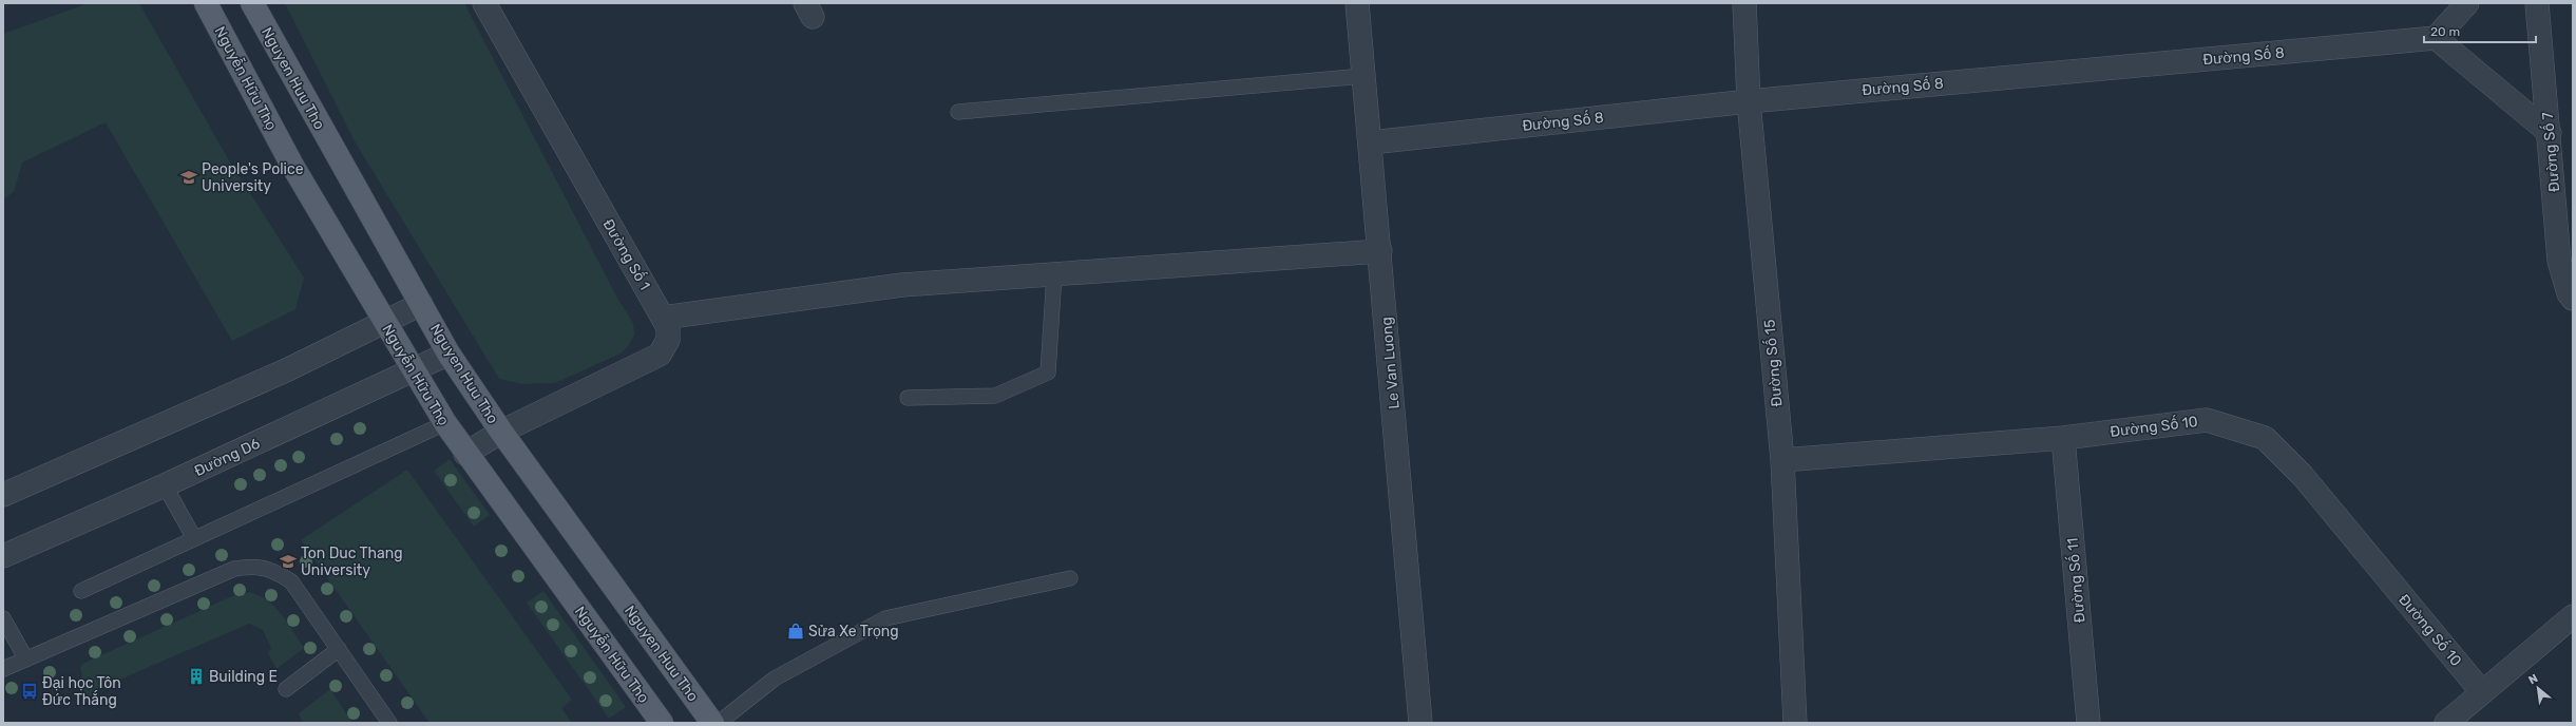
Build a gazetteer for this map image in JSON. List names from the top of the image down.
{
  "streets": {
    "main road": ["Nguyễn Hữu Thọ", "Nguyen Huu Tho"],
    "street": [
      "Đường Số 8",
      "Đường Số 7",
      "Đường Số 1",
      "Le Van Luong",
      "Đường Số 15",
      "Đường Số 10",
      "Đường D6",
      "Đường Số 11"
    ]
  },
  "crossings": [
    ["Đường Số 8", "Le Van Luong"],
    ["Đường Số 8", "Đường Số 15"],
    ["Nguyễn Hữu Thọ", "Đường D6"],
    ["Nguyen Huu Tho", "Đường Số 1"],
    ["Nguyen Huu Tho", "Đường D6"],
    ["Đường Số 15", "Đường Số 10"],
    ["Đường Số 10", "Đường Số 11"]
  ],
  "places": {
    "school or university": ["People's Police University", "Ton Duc Thang University"],
    "shop": ["Sửa Xe Trọng"],
    "building": ["Building E"],
    "bus stop": ["Đại học Tôn Đức Thắng"]
  },
  "scale_bar": "20 m",
  "north": "top left"
}
